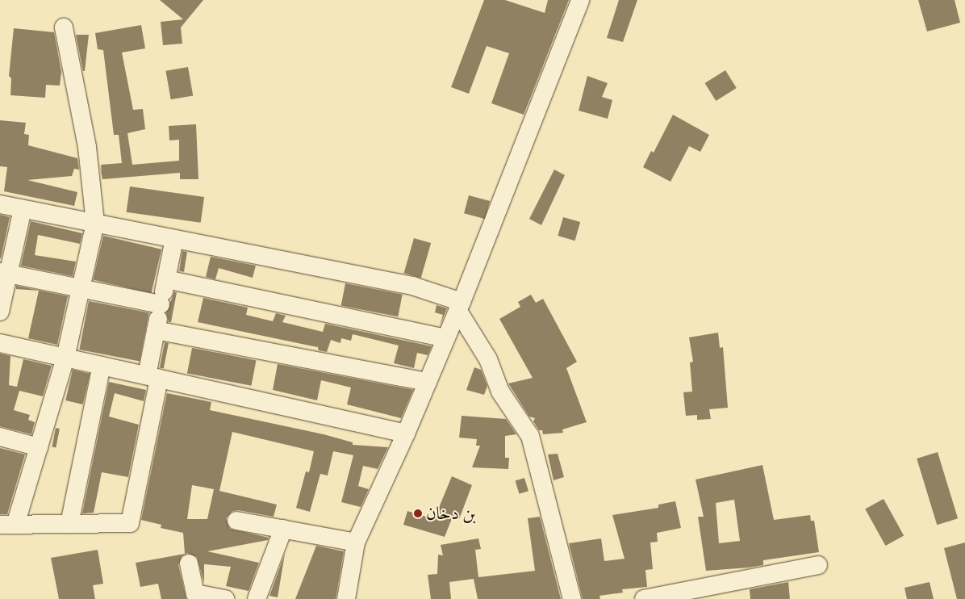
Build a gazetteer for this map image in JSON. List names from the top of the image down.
{
  "places": ["بن دخان"]
}
